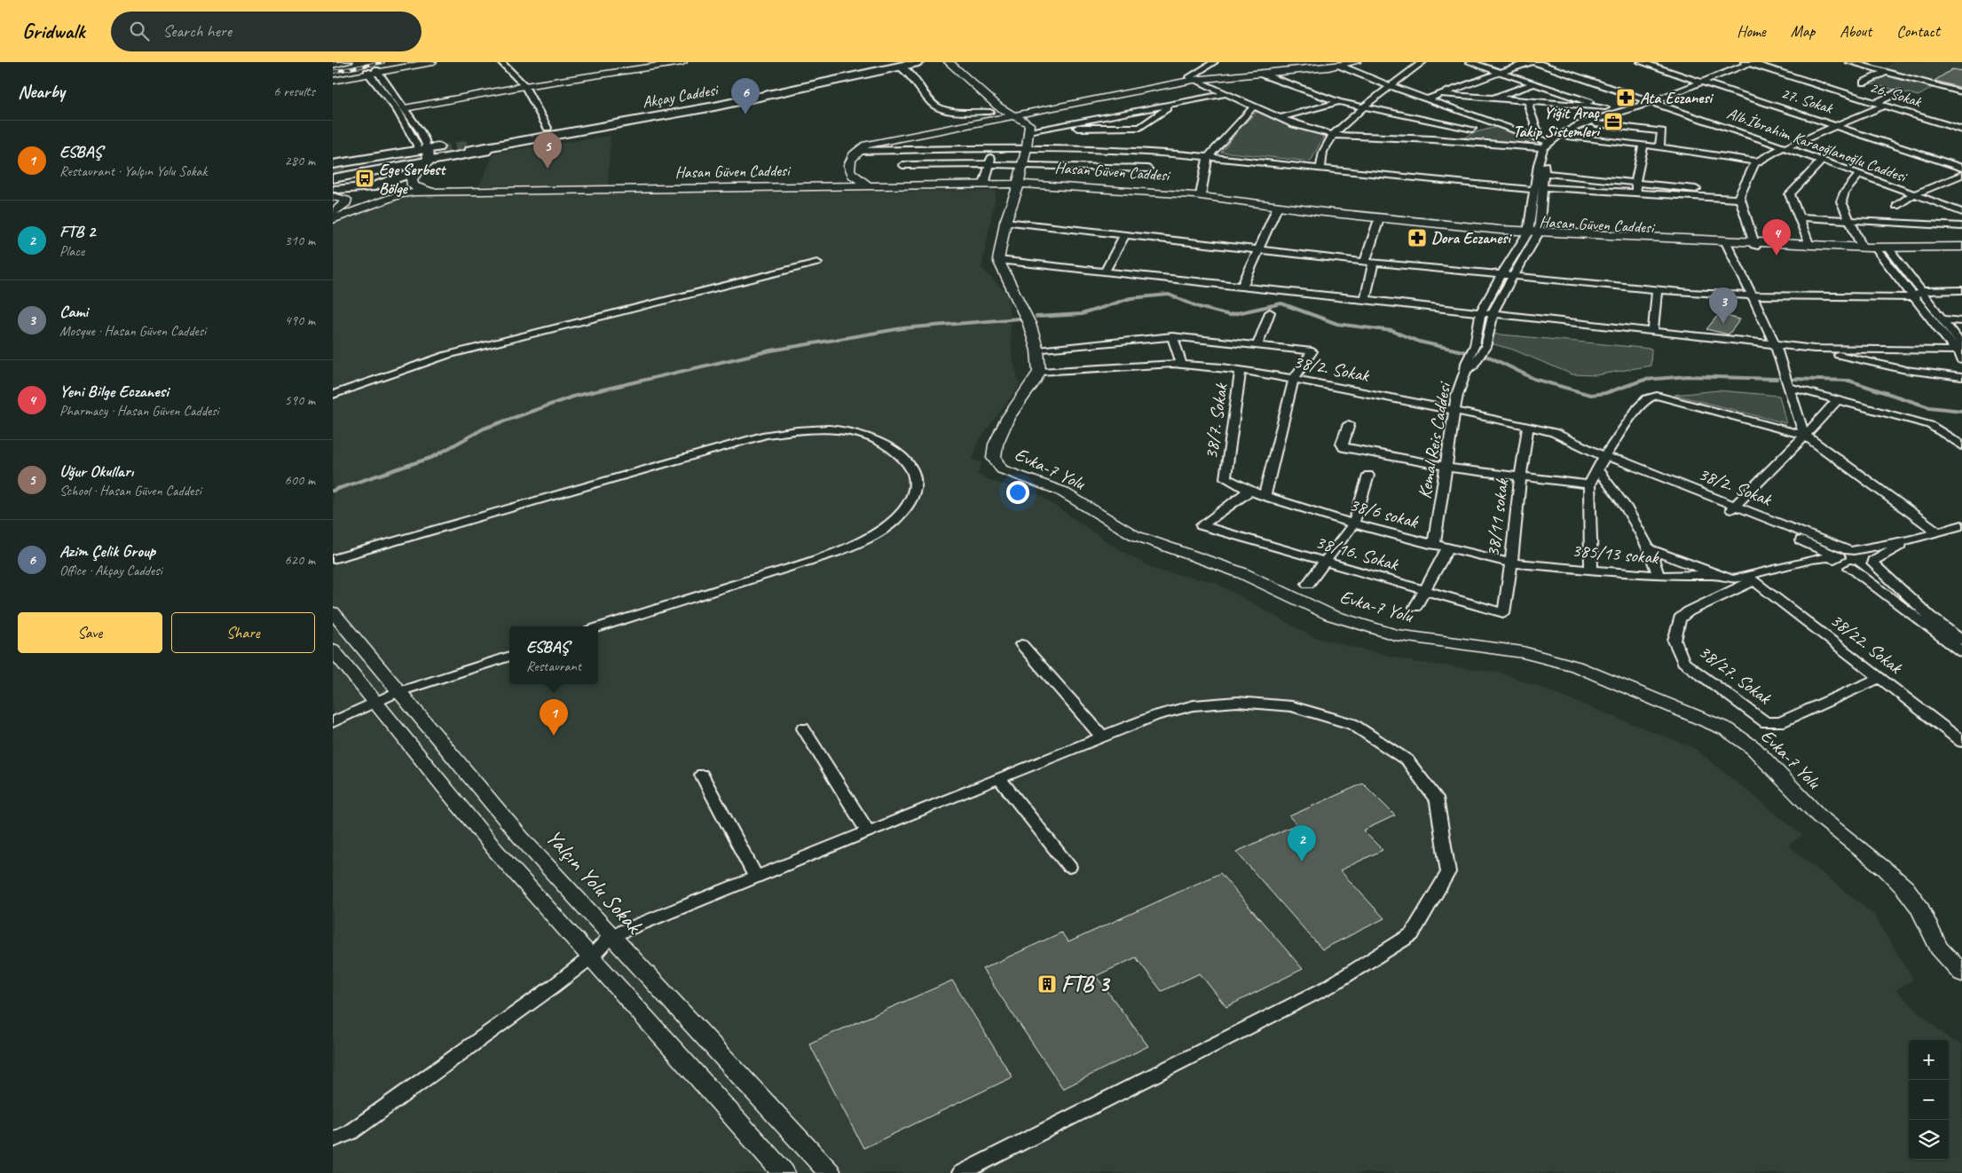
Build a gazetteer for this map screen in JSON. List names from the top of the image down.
{
  "streets": {
    "highway": ["Akçay Caddesi"],
    "street": [
      "26. Sokak",
      "27. Sokak",
      "Alb.İbrahim Karaoğlanoğlu Caddesi",
      "Hasan Güven Caddesi",
      "38/2. Sokak",
      "38/7. Sokak",
      "Kemal Reis Caddesi",
      "Evka-7 Yolu",
      "38/6 sokak",
      "38/11 sokak",
      "38/16. Sokak",
      "385/13 sokak",
      "38/22. Sokak",
      "38/27. Sokak",
      "Yalçın Yolu Sokak"
    ]
  },
  "crossings": [
    ["26. Sokak", "Kemal Reis Caddesi"],
    ["27. Sokak", "Kemal Reis Caddesi"],
    ["Alb.İbrahim Karaoğlanoğlu Caddesi", "Kemal Reis Caddesi"],
    ["Hasan Güven Caddesi", "Kemal Reis Caddesi"],
    ["38/2. Sokak", "38/7. Sokak"],
    ["38/2. Sokak", "Kemal Reis Caddesi"],
    ["38/2. Sokak", "Evka-7 Yolu"],
    ["38/2. Sokak", "38/11 sokak"],
    ["38/2. Sokak", "38/27. Sokak"],
    ["38/7. Sokak", "38/6 sokak"],
    ["38/7. Sokak", "38/16. Sokak"],
    ["Kemal Reis Caddesi", "38/6 sokak"],
    ["38/6 sokak", "38/11 sokak"],
    ["38/6 sokak", "38/16. Sokak"],
    ["38/6 sokak", "385/13 sokak"],
    ["38/11 sokak", "38/16. Sokak"],
    ["38/11 sokak", "385/13 sokak"],
    ["385/13 sokak", "38/27. Sokak"],
    ["38/22. Sokak", "38/27. Sokak"]
  ],
  "places": {
    "pharmacy": ["Ata Eczanesi", "Dora Eczanesi"],
    "office": ["Yiğit Araç Takip Sistemleri"],
    "bus stop": ["Ege Serbest Bölge"],
    "building": ["FTB 3"]
  },
  "page": {
    "header": "Gridwalk",
    "search": "Search here",
    "nav": [
      "Home",
      "Map",
      "About",
      "Contact"
    ],
    "heading": ["Nearby", "6 results"],
    "pins": [
      "6",
      "5",
      "4",
      "3",
      "1",
      "2"
    ],
    "list": [
      {
        "mark": "1",
        "name": "ESBAŞ",
        "note": "Restaurant · Yalçın Yolu Sokak",
        "value": "280 m"
      },
      {
        "mark": "2",
        "name": "FTB 2",
        "note": "Place",
        "value": "310 m"
      },
      {
        "mark": "3",
        "name": "Cami",
        "note": "Mosque · Hasan Güven Caddesi",
        "value": "490 m"
      },
      {
        "mark": "4",
        "name": "Yeni Bilge Eczanesi",
        "note": "Pharmacy · Hasan Güven Caddesi",
        "value": "590 m"
      },
      {
        "mark": "5",
        "name": "Uğur Okulları",
        "note": "School · Hasan Güven Caddesi",
        "value": "600 m"
      },
      {
        "mark": "6",
        "name": "Azim Çelik Group",
        "note": "Office · Akçay Caddesi",
        "value": "620 m"
      }
    ],
    "buttons": ["Save", "Share"],
    "popup": ["ESBAŞ", "Restaurant"],
    "map_buttons": ["+", "−"]
  }
}
